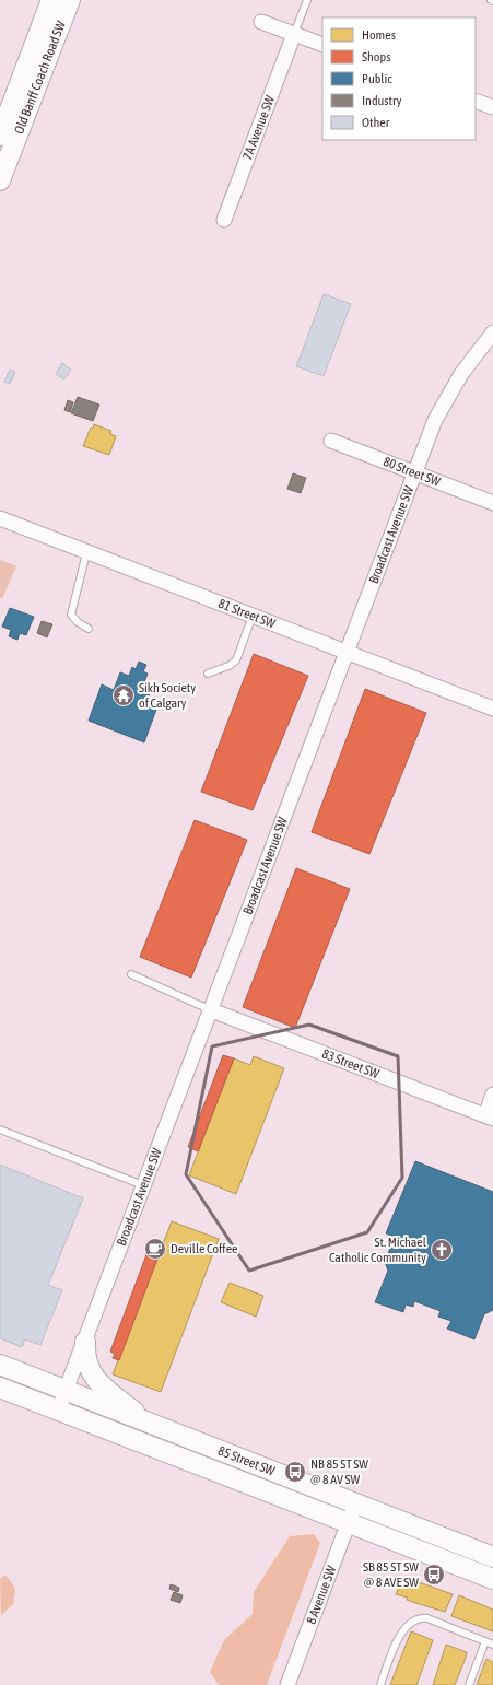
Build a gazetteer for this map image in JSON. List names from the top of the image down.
{
  "streets": {
    "main road": ["Old Banff Coach Road SW", "85 Street SW"],
    "street": [
      "7A Avenue SW",
      "80 Street SW",
      "Broadcast Avenue SW",
      "81 Street SW",
      "83 Street SW",
      "8 Avenue SW"
    ]
  },
  "crossings": [
    ["80 Street SW", "Broadcast Avenue SW"],
    ["Broadcast Avenue SW", "81 Street SW"],
    ["Broadcast Avenue SW", "83 Street SW"],
    ["Broadcast Avenue SW", "85 Street SW"],
    ["85 Street SW", "8 Avenue SW"]
  ],
  "places": {
    "temple": ["Sikh Society of Calgary"],
    "cafe": ["Deville Coffee"],
    "church": ["St. Michael Catholic Community"],
    "bus stop": ["NB 85 ST SW @ 8 AV SW", "SB 85 ST SW @ 8 AVE SW"]
  },
  "legend": [
    "Homes",
    "Shops",
    "Public",
    "Industry",
    "Other"
  ]
}
